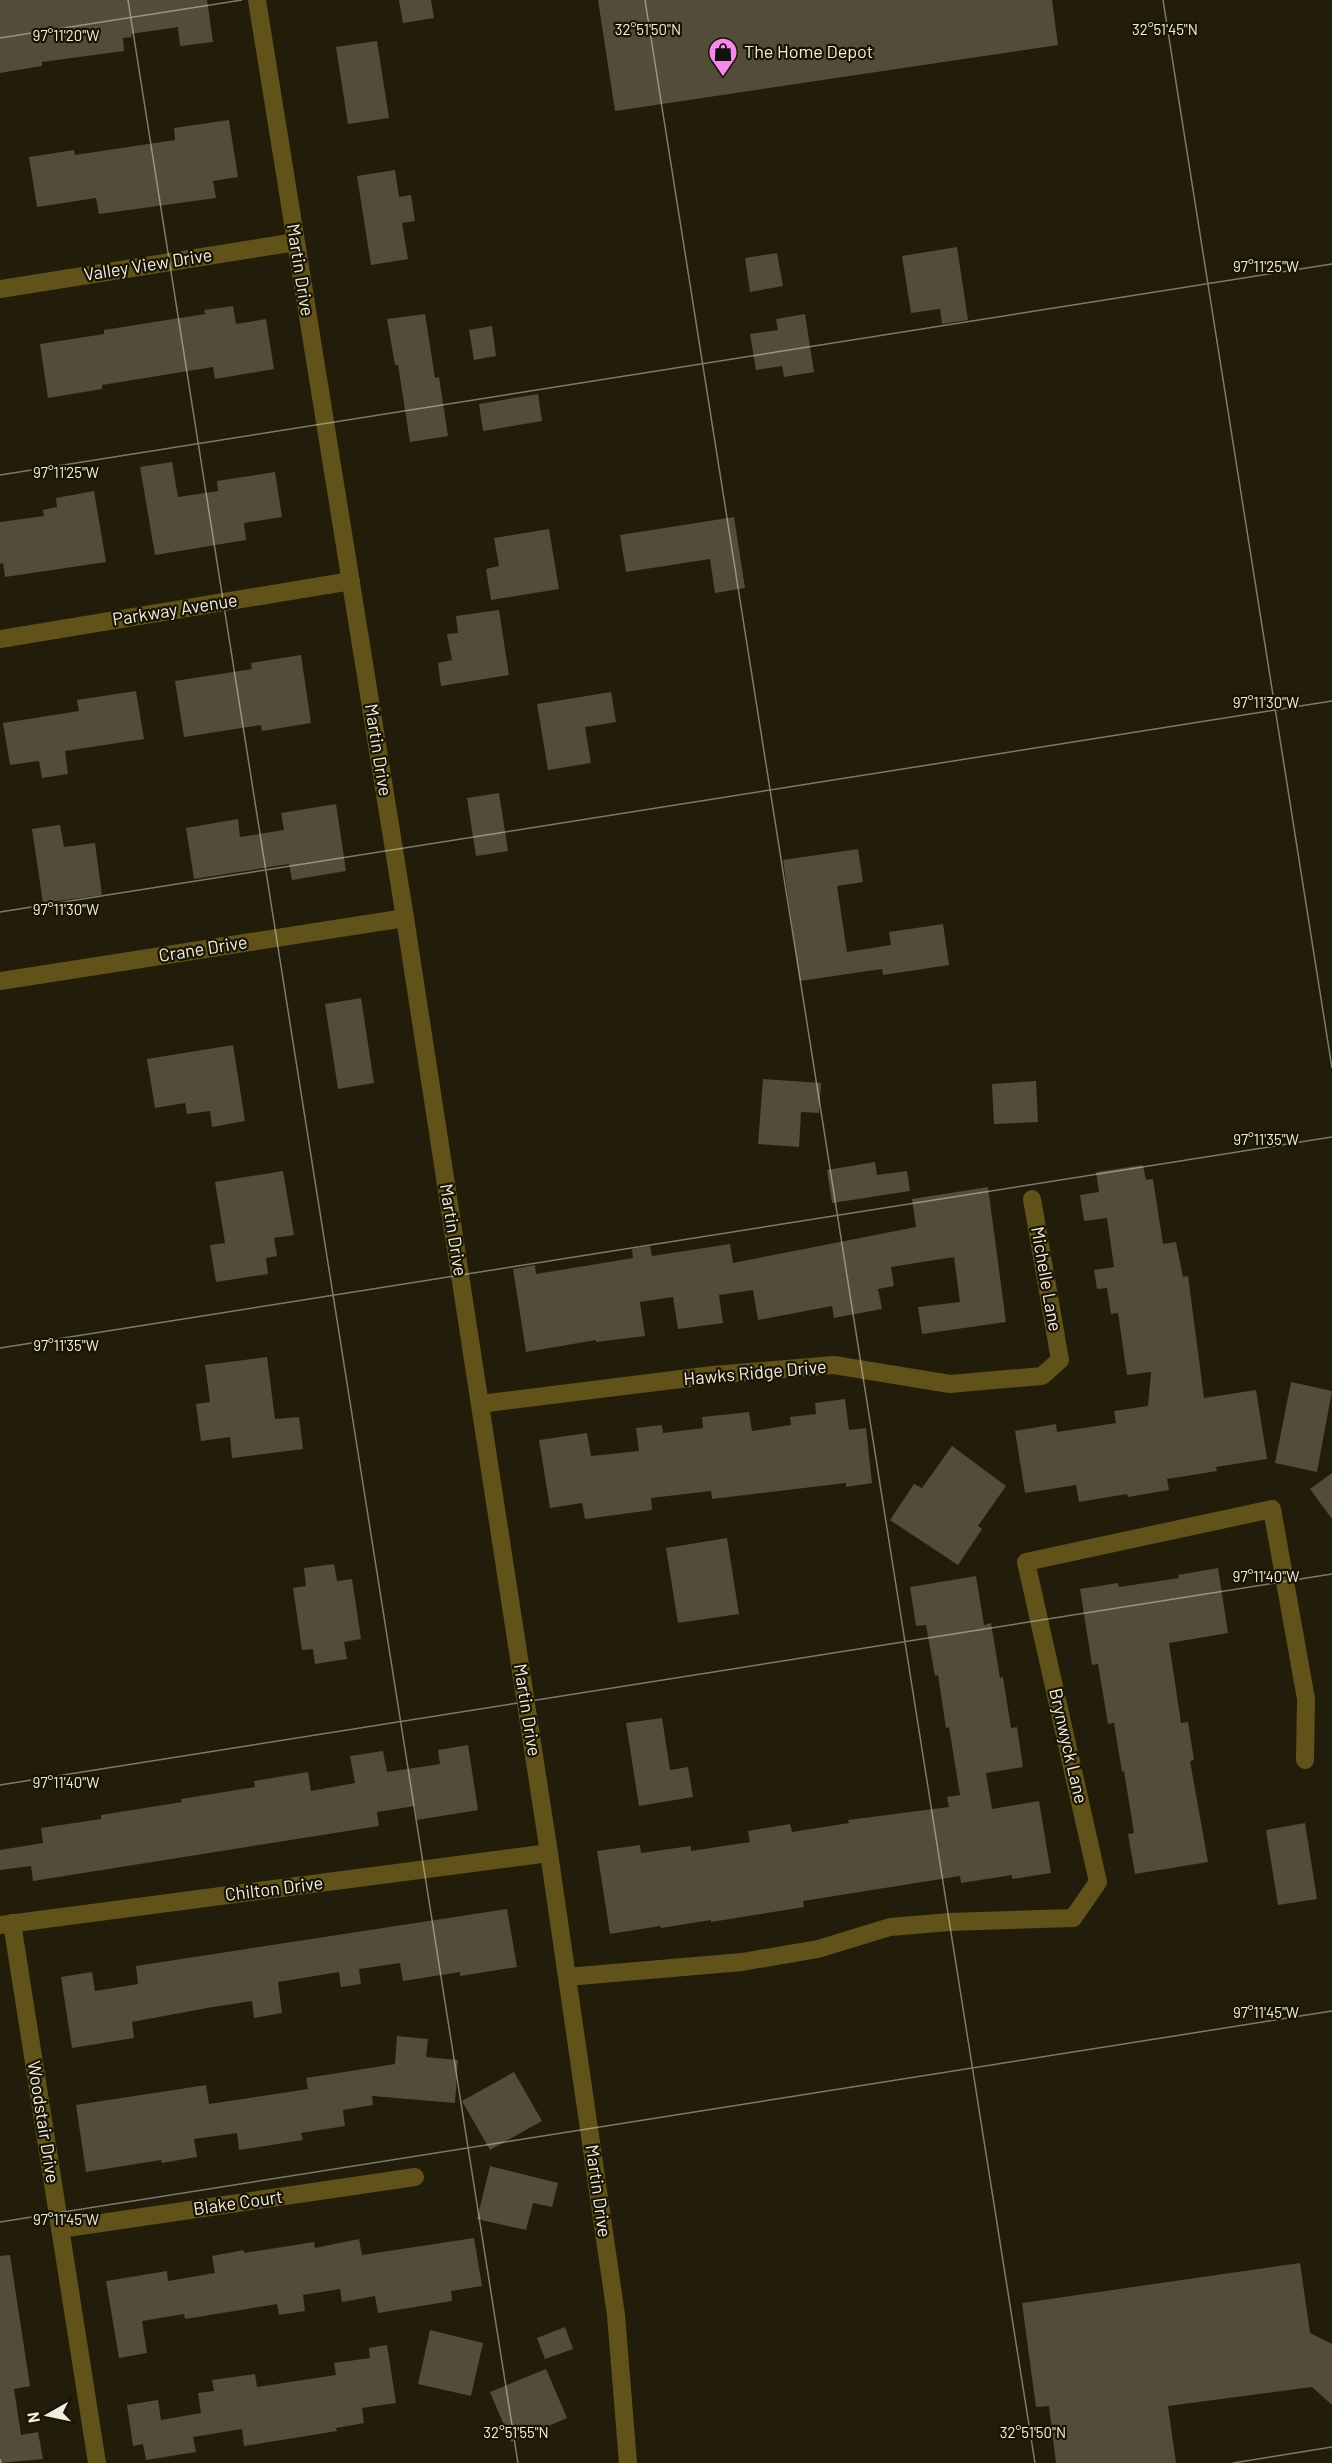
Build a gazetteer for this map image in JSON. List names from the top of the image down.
{
  "streets": {
    "street": [
      "Valley View Drive",
      "Martin Drive",
      "Parkway Avenue",
      "Crane Drive",
      "Michelle Lane",
      "Hawks Ridge Drive",
      "Brynwyck Lane",
      "Chilton Drive",
      "Woodstair Drive",
      "Blake Court"
    ]
  },
  "crossings": [
    ["Valley View Drive", "Martin Drive"],
    ["Martin Drive", "Parkway Avenue"],
    ["Martin Drive", "Crane Drive"],
    ["Martin Drive", "Hawks Ridge Drive"],
    ["Martin Drive", "Brynwyck Lane"],
    ["Martin Drive", "Chilton Drive"],
    ["Michelle Lane", "Hawks Ridge Drive"],
    ["Chilton Drive", "Woodstair Drive"],
    ["Woodstair Drive", "Blake Court"]
  ],
  "places": {
    "shop": ["The Home Depot"]
  },
  "north": "left",
  "coordinates": [
    "32°51'50\"N",
    "32°51'45\"N",
    "97°11'20\"W",
    "97°11'25\"W",
    "97°11'30\"W",
    "97°11'35\"W",
    "97°11'40\"W",
    "97°11'45\"W",
    "32°51'55\"N"
  ]
}
